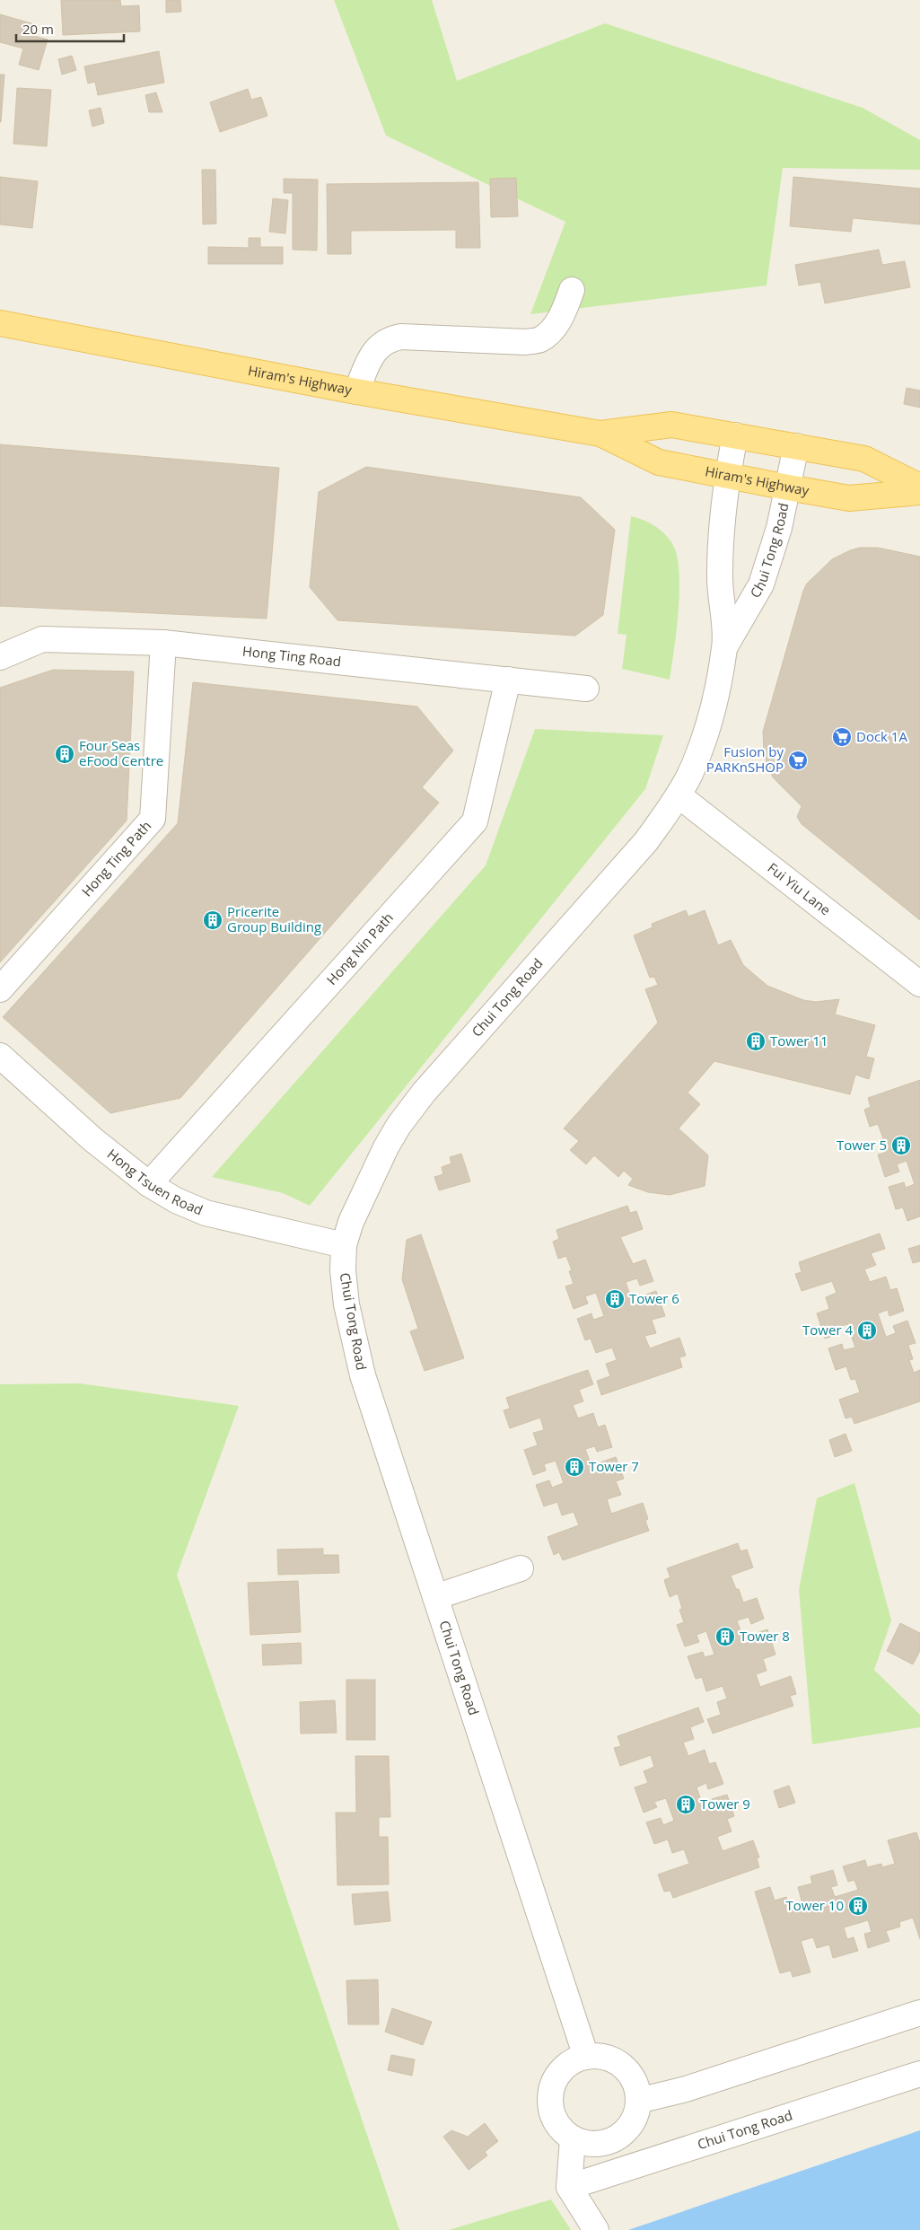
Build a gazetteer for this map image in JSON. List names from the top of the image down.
{
  "streets": {
    "main road": ["Hiram's Highway"],
    "street": [
      "Chui Tong Road",
      "Hong Ting Road",
      "Hong Ting Path",
      "Fui Yiu Lane",
      "Hong Nin Path",
      "Hong Tsuen Road"
    ]
  },
  "crossings": [
    ["Hiram's Highway", "Chui Tong Road"],
    ["Chui Tong Road", "Fui Yiu Lane"],
    ["Chui Tong Road", "Hong Tsuen Road"],
    ["Hong Ting Road", "Hong Ting Path"],
    ["Hong Ting Road", "Hong Nin Path"],
    ["Hong Nin Path", "Hong Tsuen Road"]
  ],
  "places": {
    "supermarket": ["Dock 1A", "Fusion by PARKnSHOP"],
    "building": [
      "Four Seas eFood Centre",
      "Pricerite Group Building",
      "Tower 11",
      "Tower 5",
      "Tower 6",
      "Tower 4",
      "Tower 7",
      "Tower 8",
      "Tower 9",
      "Tower 10"
    ]
  },
  "scale_bar": "20 m"
}
